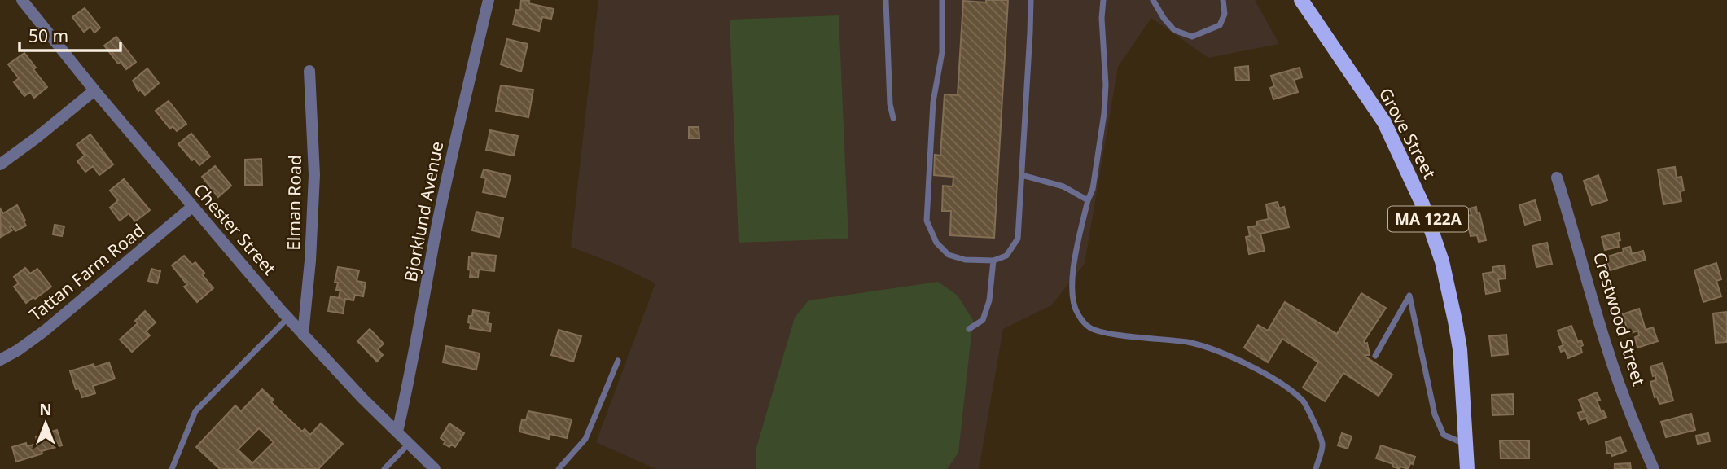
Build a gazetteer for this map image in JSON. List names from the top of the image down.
{
  "streets": {
    "main road": ["Grove Street", "MA 122A"],
    "street": [
      "Elman Road",
      "Bjorklund Avenue",
      "Chester Street",
      "Tattan Farm Road",
      "Crestwood Street"
    ]
  },
  "crossings": [
    ["Elman Road", "Chester Street"],
    ["Bjorklund Avenue", "Chester Street"],
    ["Chester Street", "Tattan Farm Road"]
  ],
  "scale_bar": "50 m",
  "north": "top"
}
